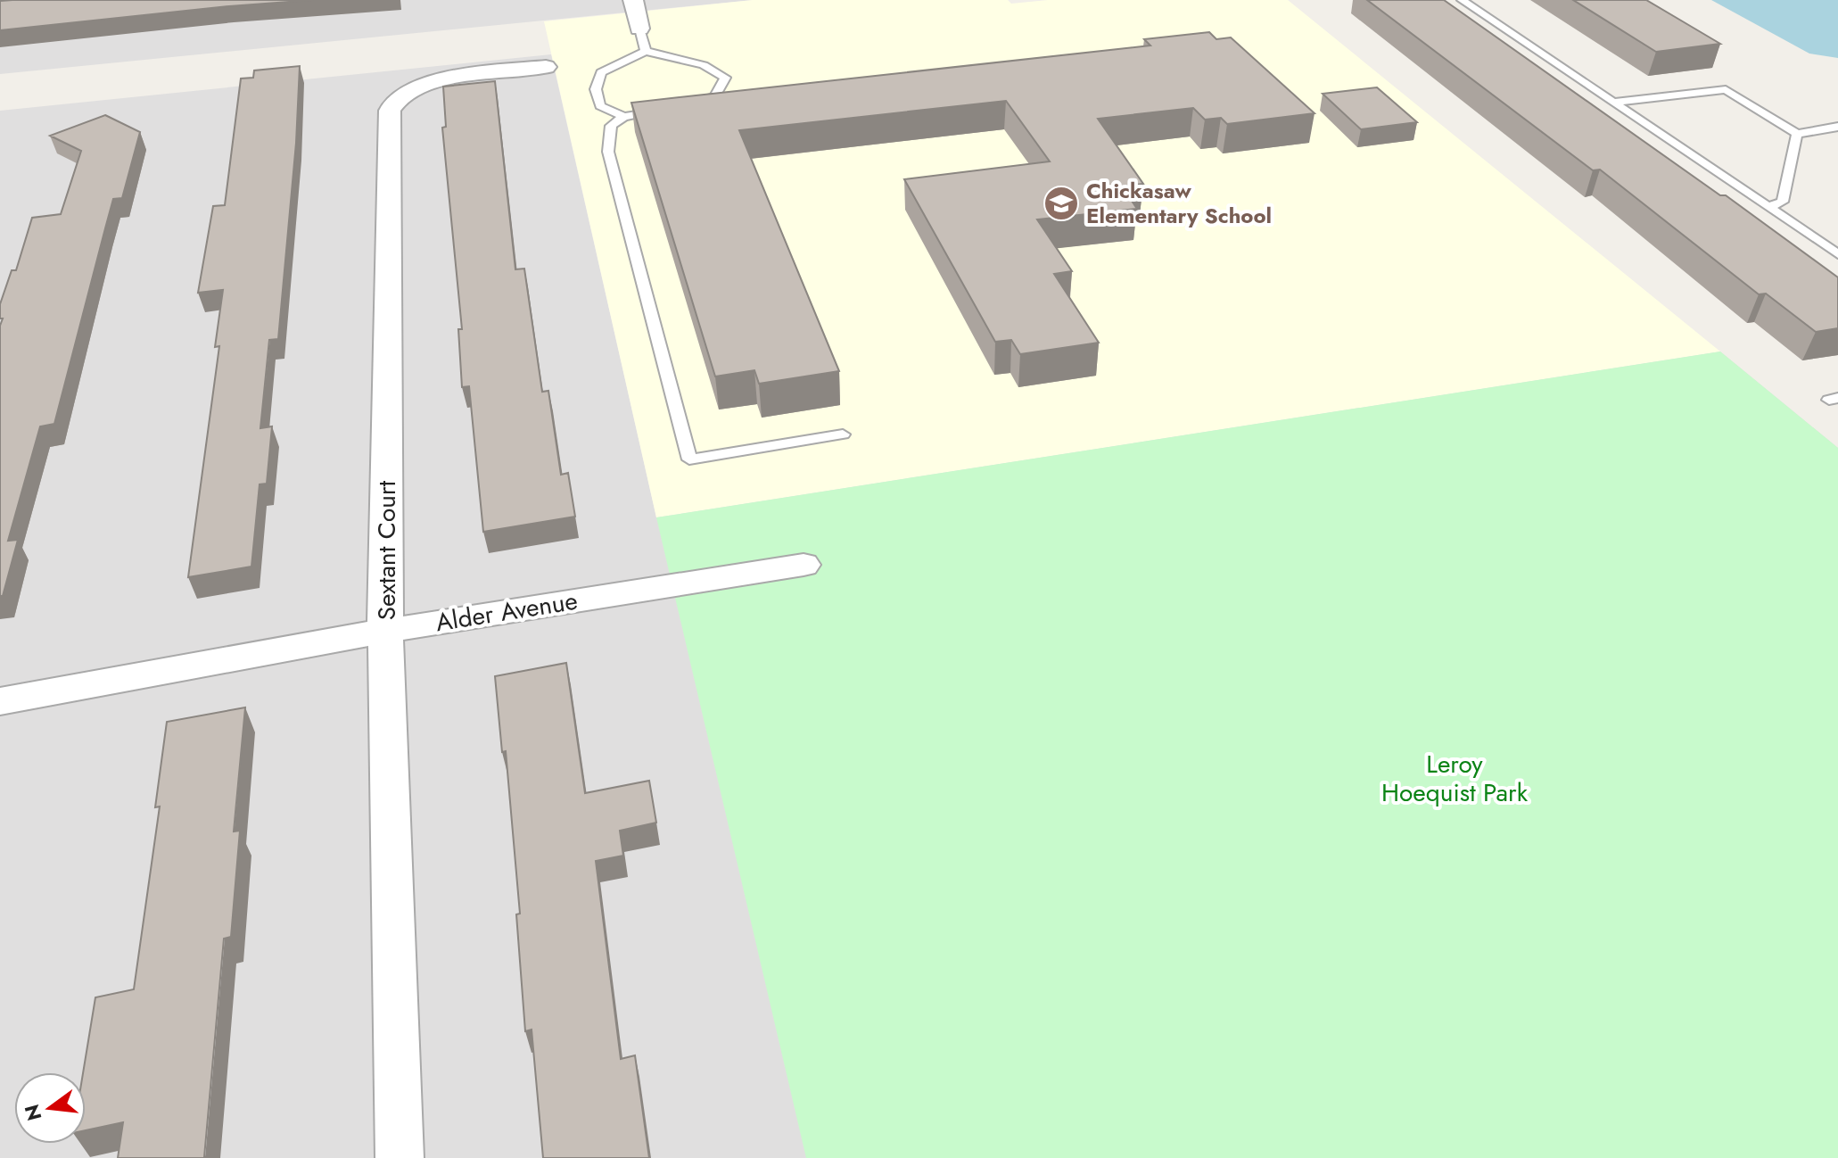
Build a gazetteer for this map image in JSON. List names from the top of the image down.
{
  "streets": {
    "street": ["Sextant Court", "Alder Avenue"]
  },
  "crossings": [
    ["Sextant Court", "Alder Avenue"]
  ],
  "parks": ["Leroy Hoequist Park"],
  "places": {
    "school or university": ["Chickasaw Elementary School"]
  },
  "north": "left"
}
